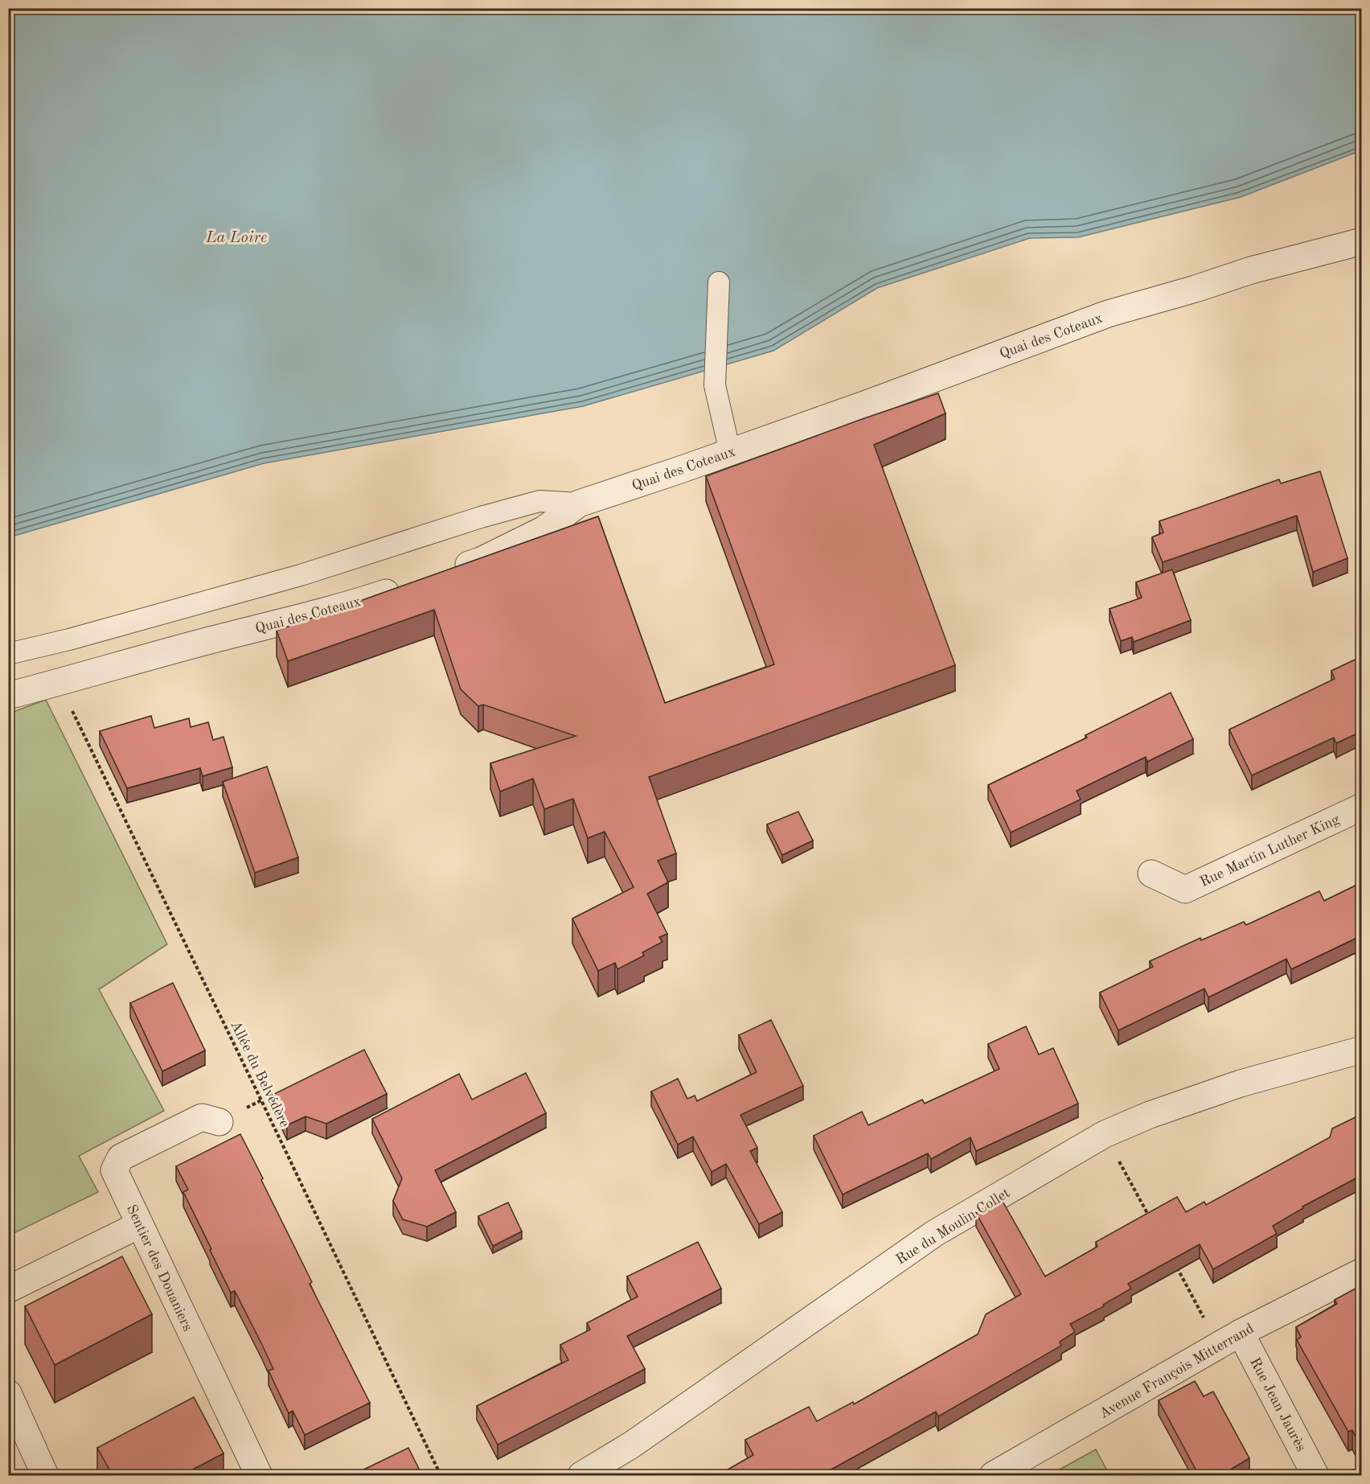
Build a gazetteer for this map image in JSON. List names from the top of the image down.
{
  "streets": {
    "street": [
      "Quai des Coteaux",
      "Rue Martin Luther King",
      "Rue du Moulin Collet",
      "Sentier des Douaniers",
      "Avenue François Mitterrand",
      "Rue Jean Jaurès"
    ],
    "path": ["Allée du Belvédère"]
  },
  "crossings": [
    ["Quai des Coteaux", "Allée du Belvédère"],
    ["Avenue François Mitterrand", "Rue Jean Jaurès"]
  ],
  "water": ["La Loire"]
}
